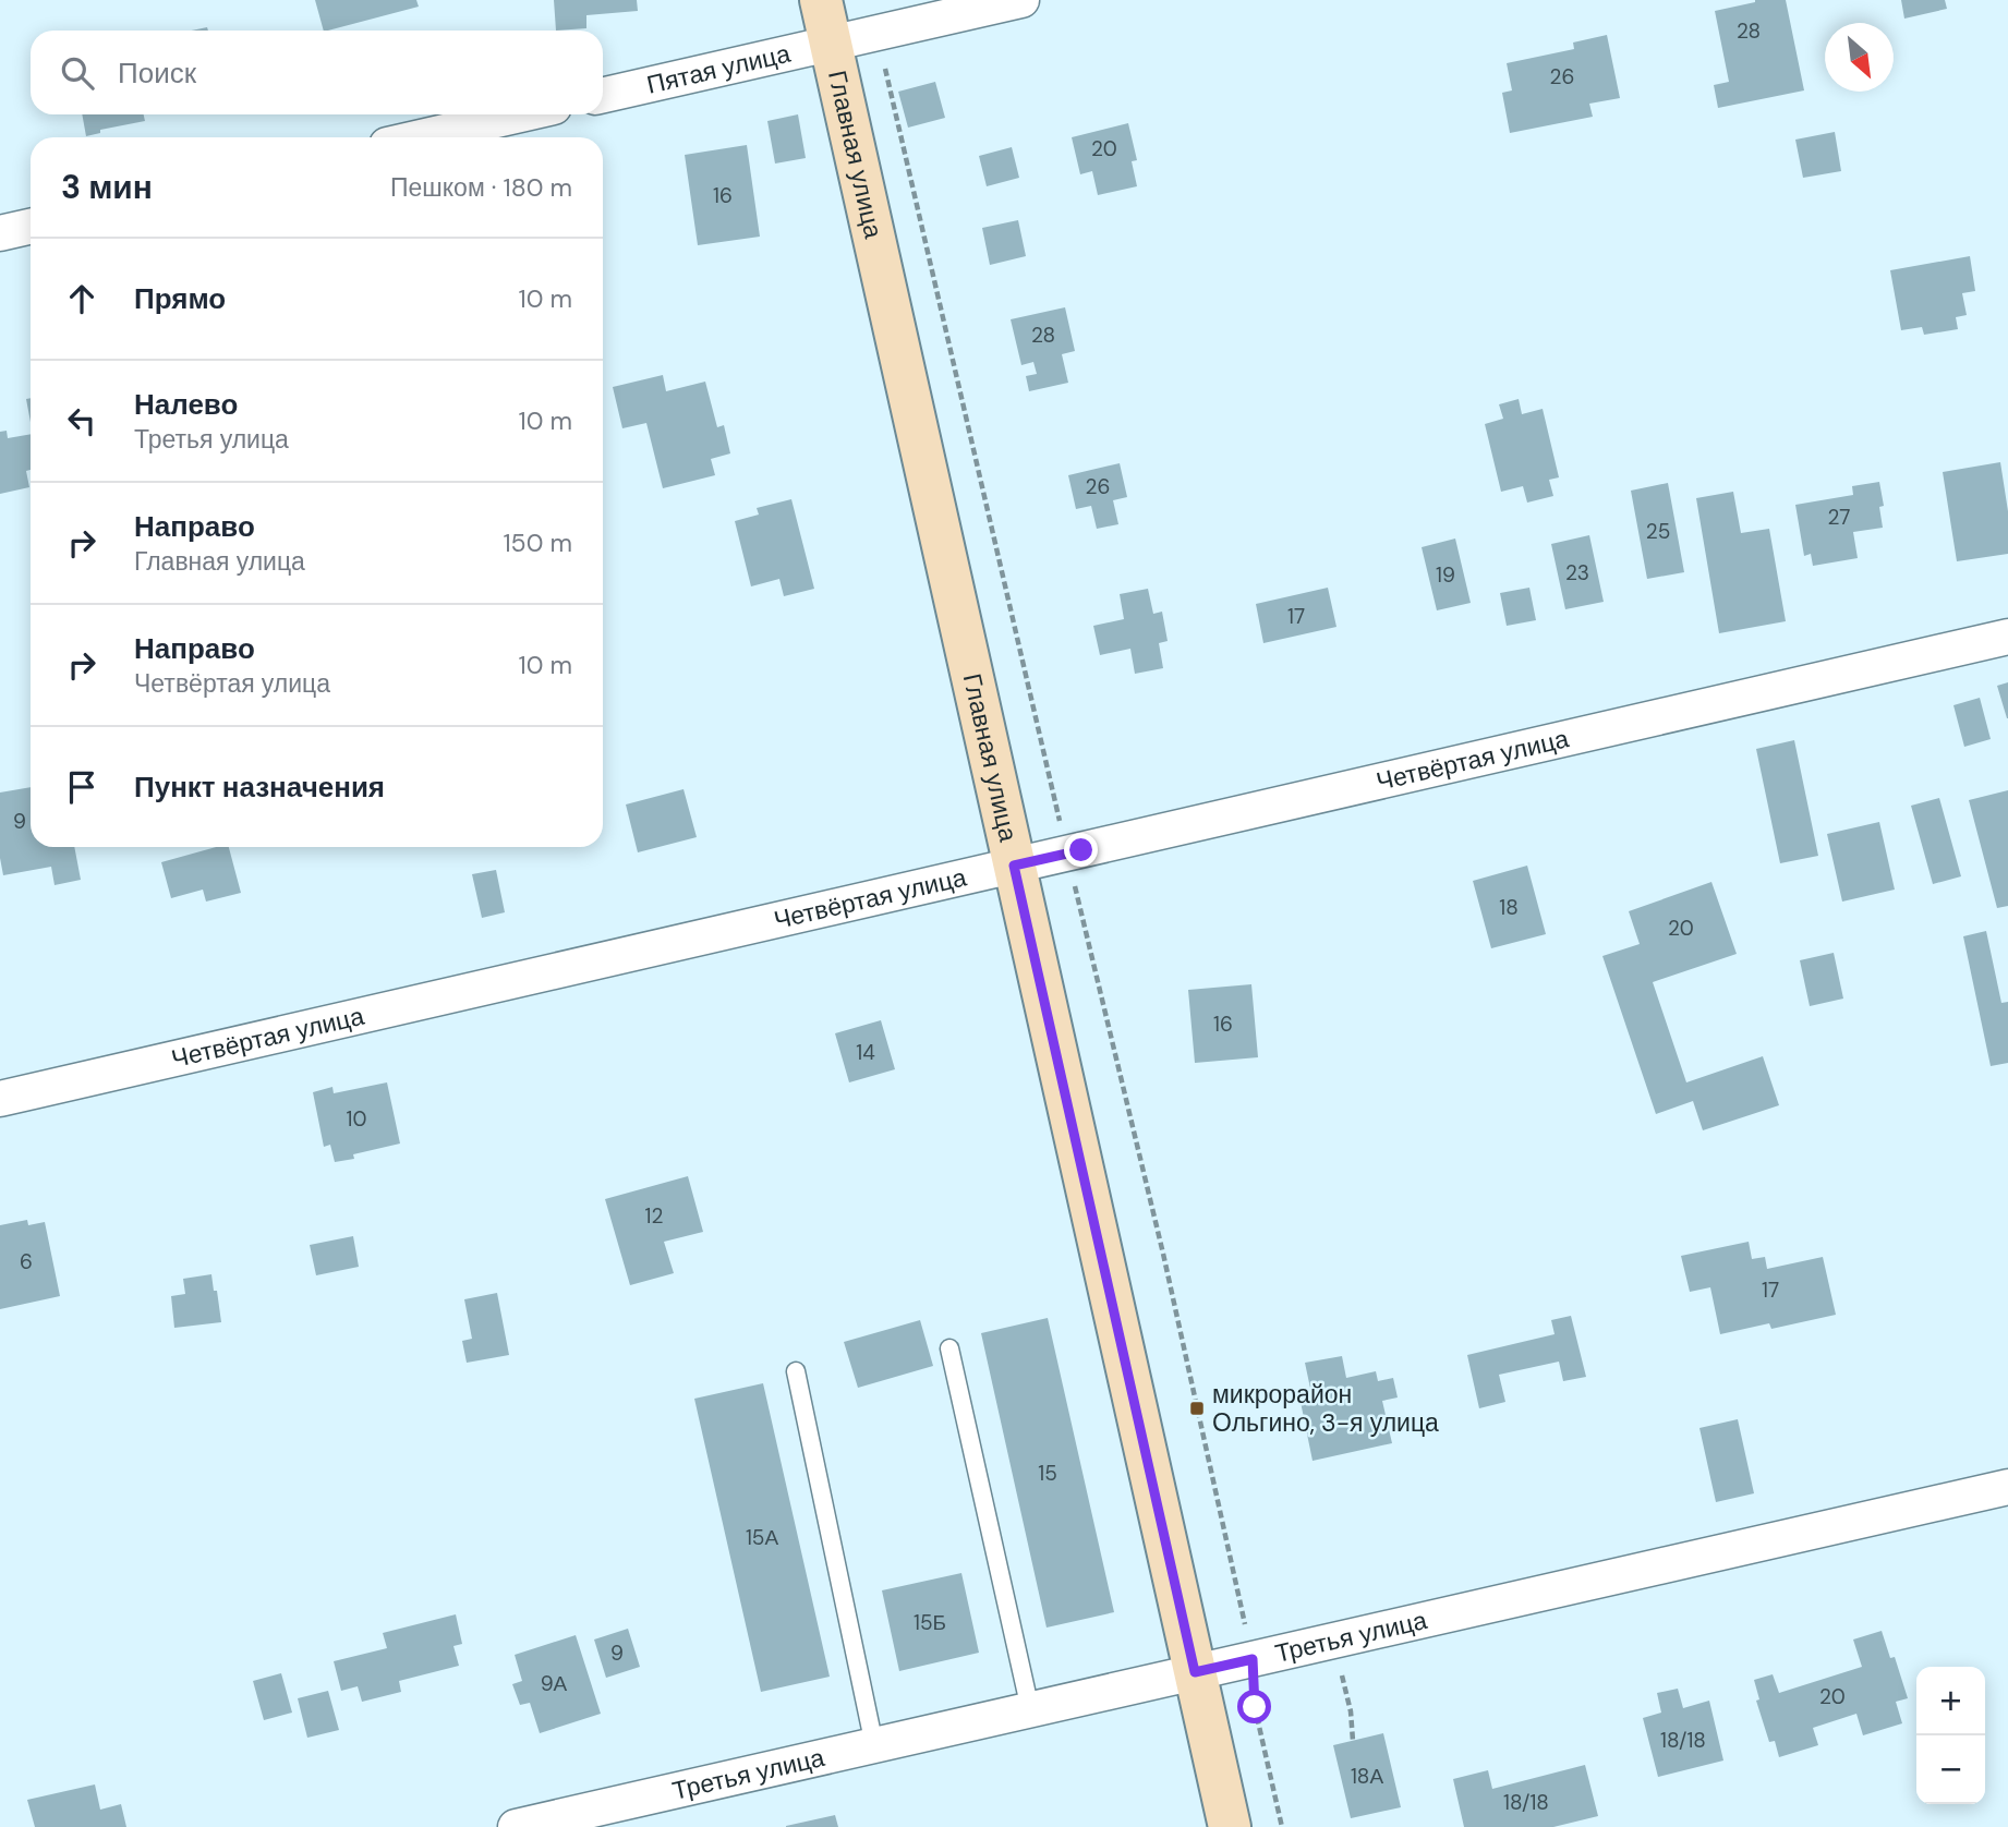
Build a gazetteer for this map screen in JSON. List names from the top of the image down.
{
  "streets": {
    "street": [
      "Пятая улица",
      "Главная улица",
      "Четвёртая улица",
      "Третья улица"
    ]
  },
  "crossings": [
    ["Пятая улица", "Главная улица"],
    ["Главная улица", "Четвёртая улица"],
    ["Главная улица", "Третья улица"]
  ],
  "places": {
    "transit": ["микрорайон Ольгино, 3-я улица"]
  },
  "house_numbers": [
    "28",
    "26",
    "20",
    "16",
    "28",
    "26",
    "27",
    "25",
    "23",
    "19",
    "17",
    "9",
    "18",
    "20",
    "16",
    "14",
    "10",
    "12",
    "6",
    "17",
    "15",
    "15А",
    "15Б",
    "9",
    "9А",
    "20",
    "18/18",
    "18А",
    "18/18"
  ],
  "north": "bottom right",
  "page": {
    "search": "Поиск",
    "heading": ["3 мин", "Пешком · 180 m"],
    "list": [
      ["Прямо", "10 m"],
      ["Налево", "Третья улица", "10 m"],
      ["Направо", "Главная улица", "150 m"],
      ["Направо", "Четвёртая улица", "10 m"],
      "Пункт назначения"
    ],
    "map_buttons": ["+", "−"]
  }
}
